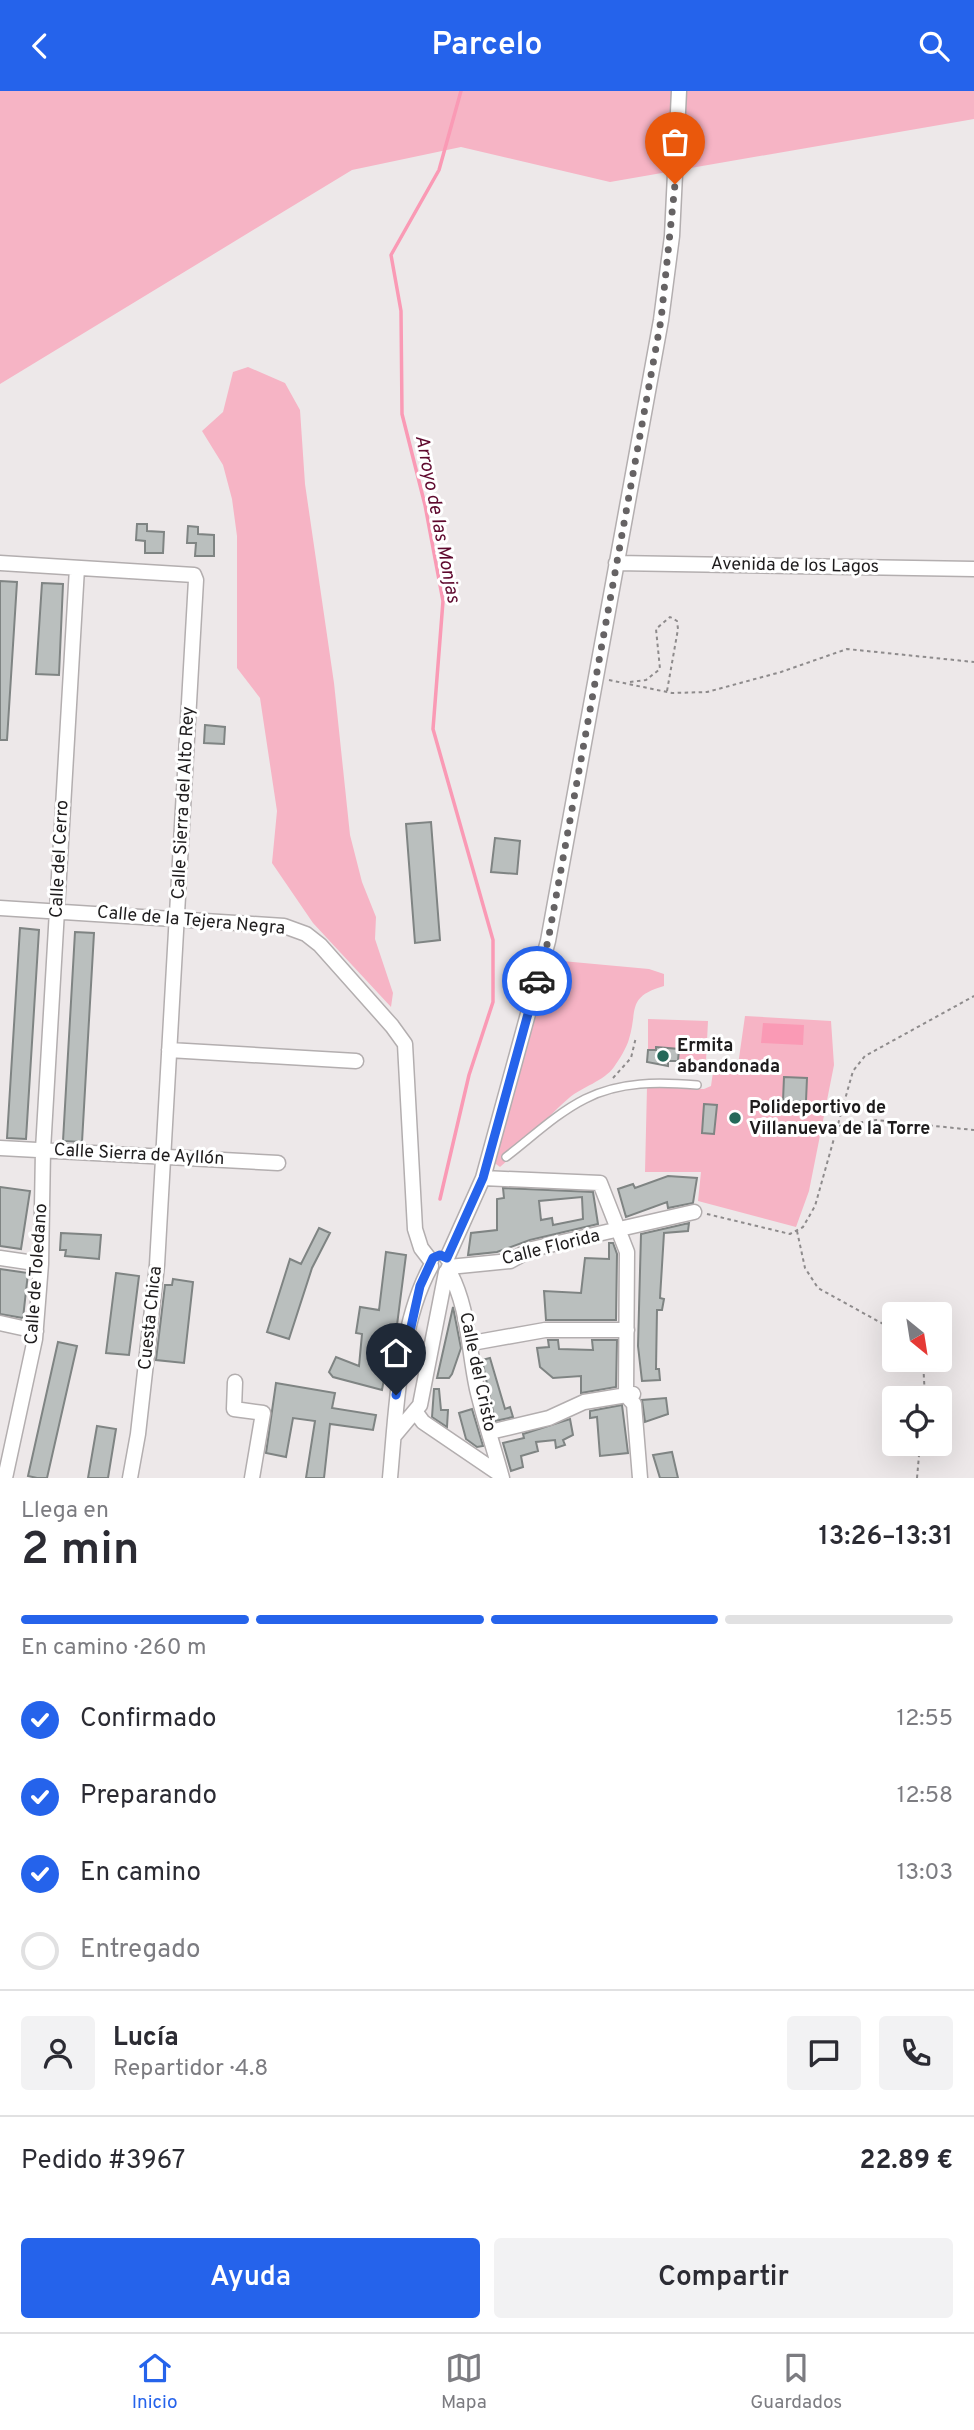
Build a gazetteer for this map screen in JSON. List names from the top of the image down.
{
  "streets": {
    "street": [
      "Avenida de los Lagos",
      "Calle Sierra del Alto Rey",
      "Calle del Cerro",
      "Calle de la Tejera Negra",
      "Calle Sierra de Ayllón",
      "Calle Florida",
      "Calle de Toledano",
      "Cuesta Chica",
      "Calle del Cristo"
    ]
  },
  "crossings": [
    ["Calle Sierra del Alto Rey", "Calle del Cerro"],
    ["Calle Sierra del Alto Rey", "Calle de la Tejera Negra"],
    ["Calle Sierra del Alto Rey", "Calle Sierra de Ayllón"],
    ["Calle Sierra del Alto Rey", "Cuesta Chica"],
    ["Calle del Cerro", "Calle de la Tejera Negra"],
    ["Calle del Cerro", "Calle Sierra de Ayllón"],
    ["Calle del Cerro", "Calle de Toledano"],
    ["Calle de la Tejera Negra", "Calle Florida"],
    ["Calle Sierra de Ayllón", "Calle de Toledano"],
    ["Calle Sierra de Ayllón", "Cuesta Chica"],
    ["Calle Florida", "Calle del Cristo"]
  ],
  "water": ["Arroyo de las Monjas"],
  "places": ["Ermita abandonada", "Polideportivo de Villanueva de la Torre"],
  "north": "bottom right",
  "page": {
    "header": "Parcelo",
    "heading": ["2 min", "Llega en", "13:26–13:31"],
    "panel": [
      "Lucía",
      "Repartidor · 4.8",
      "Pedido #3967",
      "22.89 €"
    ],
    "bar": "En camino · 260 m",
    "list": [
      ["Confirmado", "12:55"],
      ["Preparando", "12:58"],
      ["En camino", "13:03"],
      "Entregado"
    ],
    "buttons": ["Ayuda", "Compartir"],
    "tabs": ["Inicio", "Mapa", "Guardados"]
  }
}
